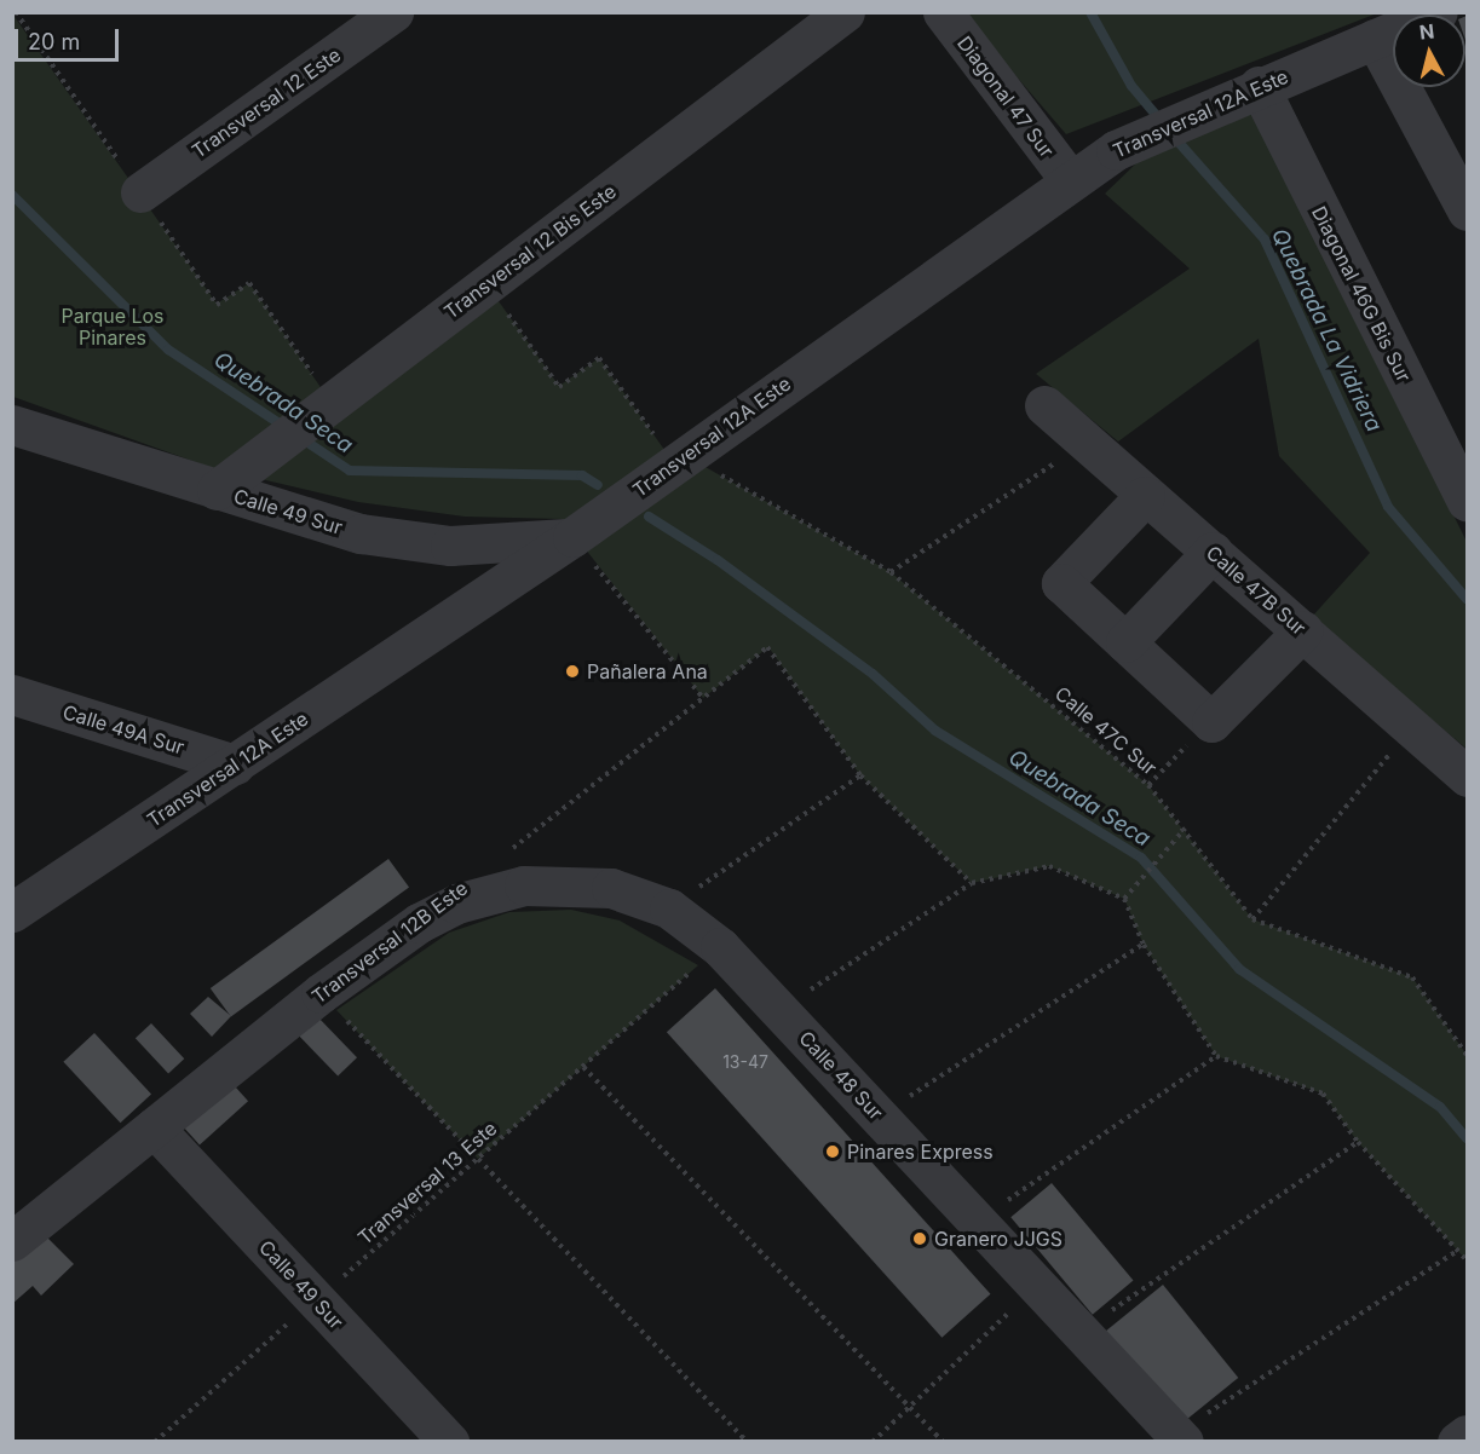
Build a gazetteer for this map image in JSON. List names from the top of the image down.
{
  "streets": {
    "street": [
      "Diagonal 47 Sur",
      "Transversal 12 Este",
      "Transversal 12A Este",
      "Transversal 12 Bis Este",
      "Diagonal 46G Bis Sur",
      "Calle 49 Sur",
      "Calle 47B Sur",
      "Calle 49A Sur",
      "Transversal 12B Este",
      "Calle 48 Sur"
    ],
    "path": ["Calle 47C Sur", "Transversal 13 Este"]
  },
  "crossings": [
    ["Diagonal 47 Sur", "Transversal 12A Este"],
    ["Transversal 12A Este", "Diagonal 46G Bis Sur"],
    ["Transversal 12A Este", "Calle 49 Sur"],
    ["Transversal 12A Este", "Calle 49A Sur"],
    ["Transversal 12A Este", "Calle 47C Sur"],
    ["Transversal 12 Bis Este", "Calle 49 Sur"],
    ["Transversal 12 Bis Este", "Calle 47C Sur"],
    ["Calle 49 Sur", "Transversal 12B Este"],
    ["Calle 49 Sur", "Transversal 13 Este"],
    ["Transversal 12B Este", "Calle 48 Sur"],
    ["Calle 48 Sur", "Transversal 13 Este"]
  ],
  "water": ["Quebrada La Vidriera", "Quebrada Seca"],
  "parks": ["Parque Los Pinares"],
  "places": ["Pañalera Ana", "Pinares Express", "Granero JJGS"],
  "house_numbers": ["13-47"],
  "scale_bar": "20 m",
  "north": "top"
}
